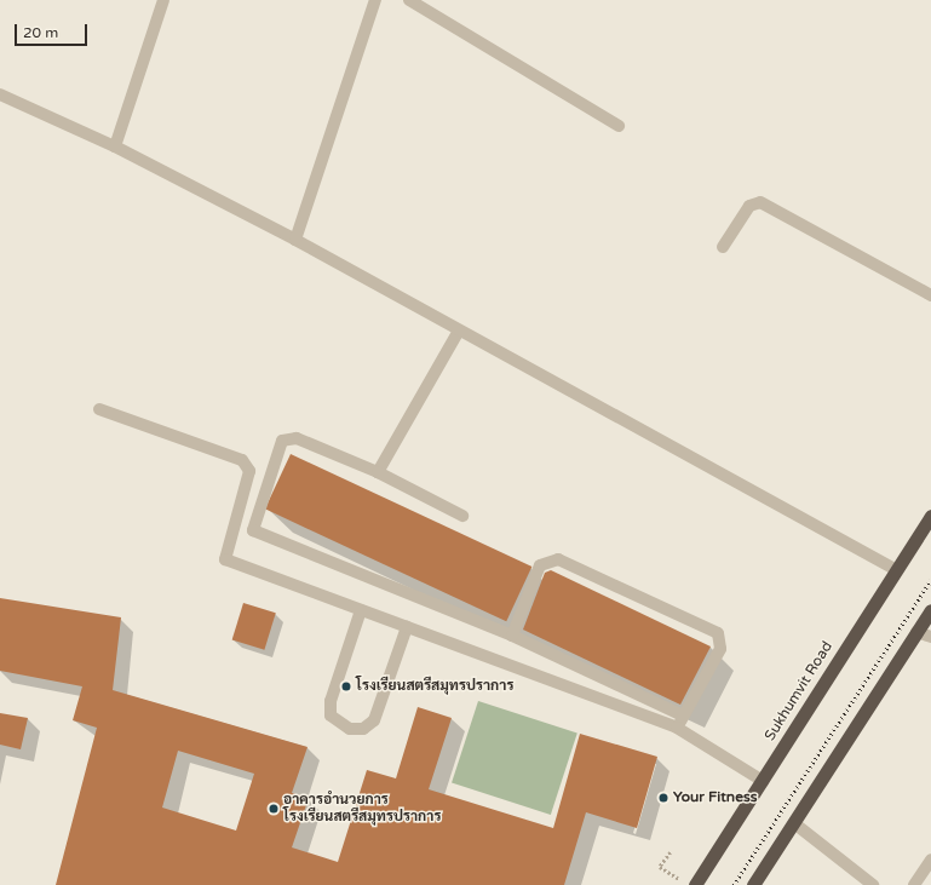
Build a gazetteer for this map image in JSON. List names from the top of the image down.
{
  "streets": {
    "highway": ["Sukhumvit Road"]
  },
  "places": ["โรงเรียนสตรีสมุทรปราการ", "Your Fitness", "อาคารอำนวยการ โรงเรียนสตรีสมุทรปราการ"],
  "scale_bar": "20 m"
}
